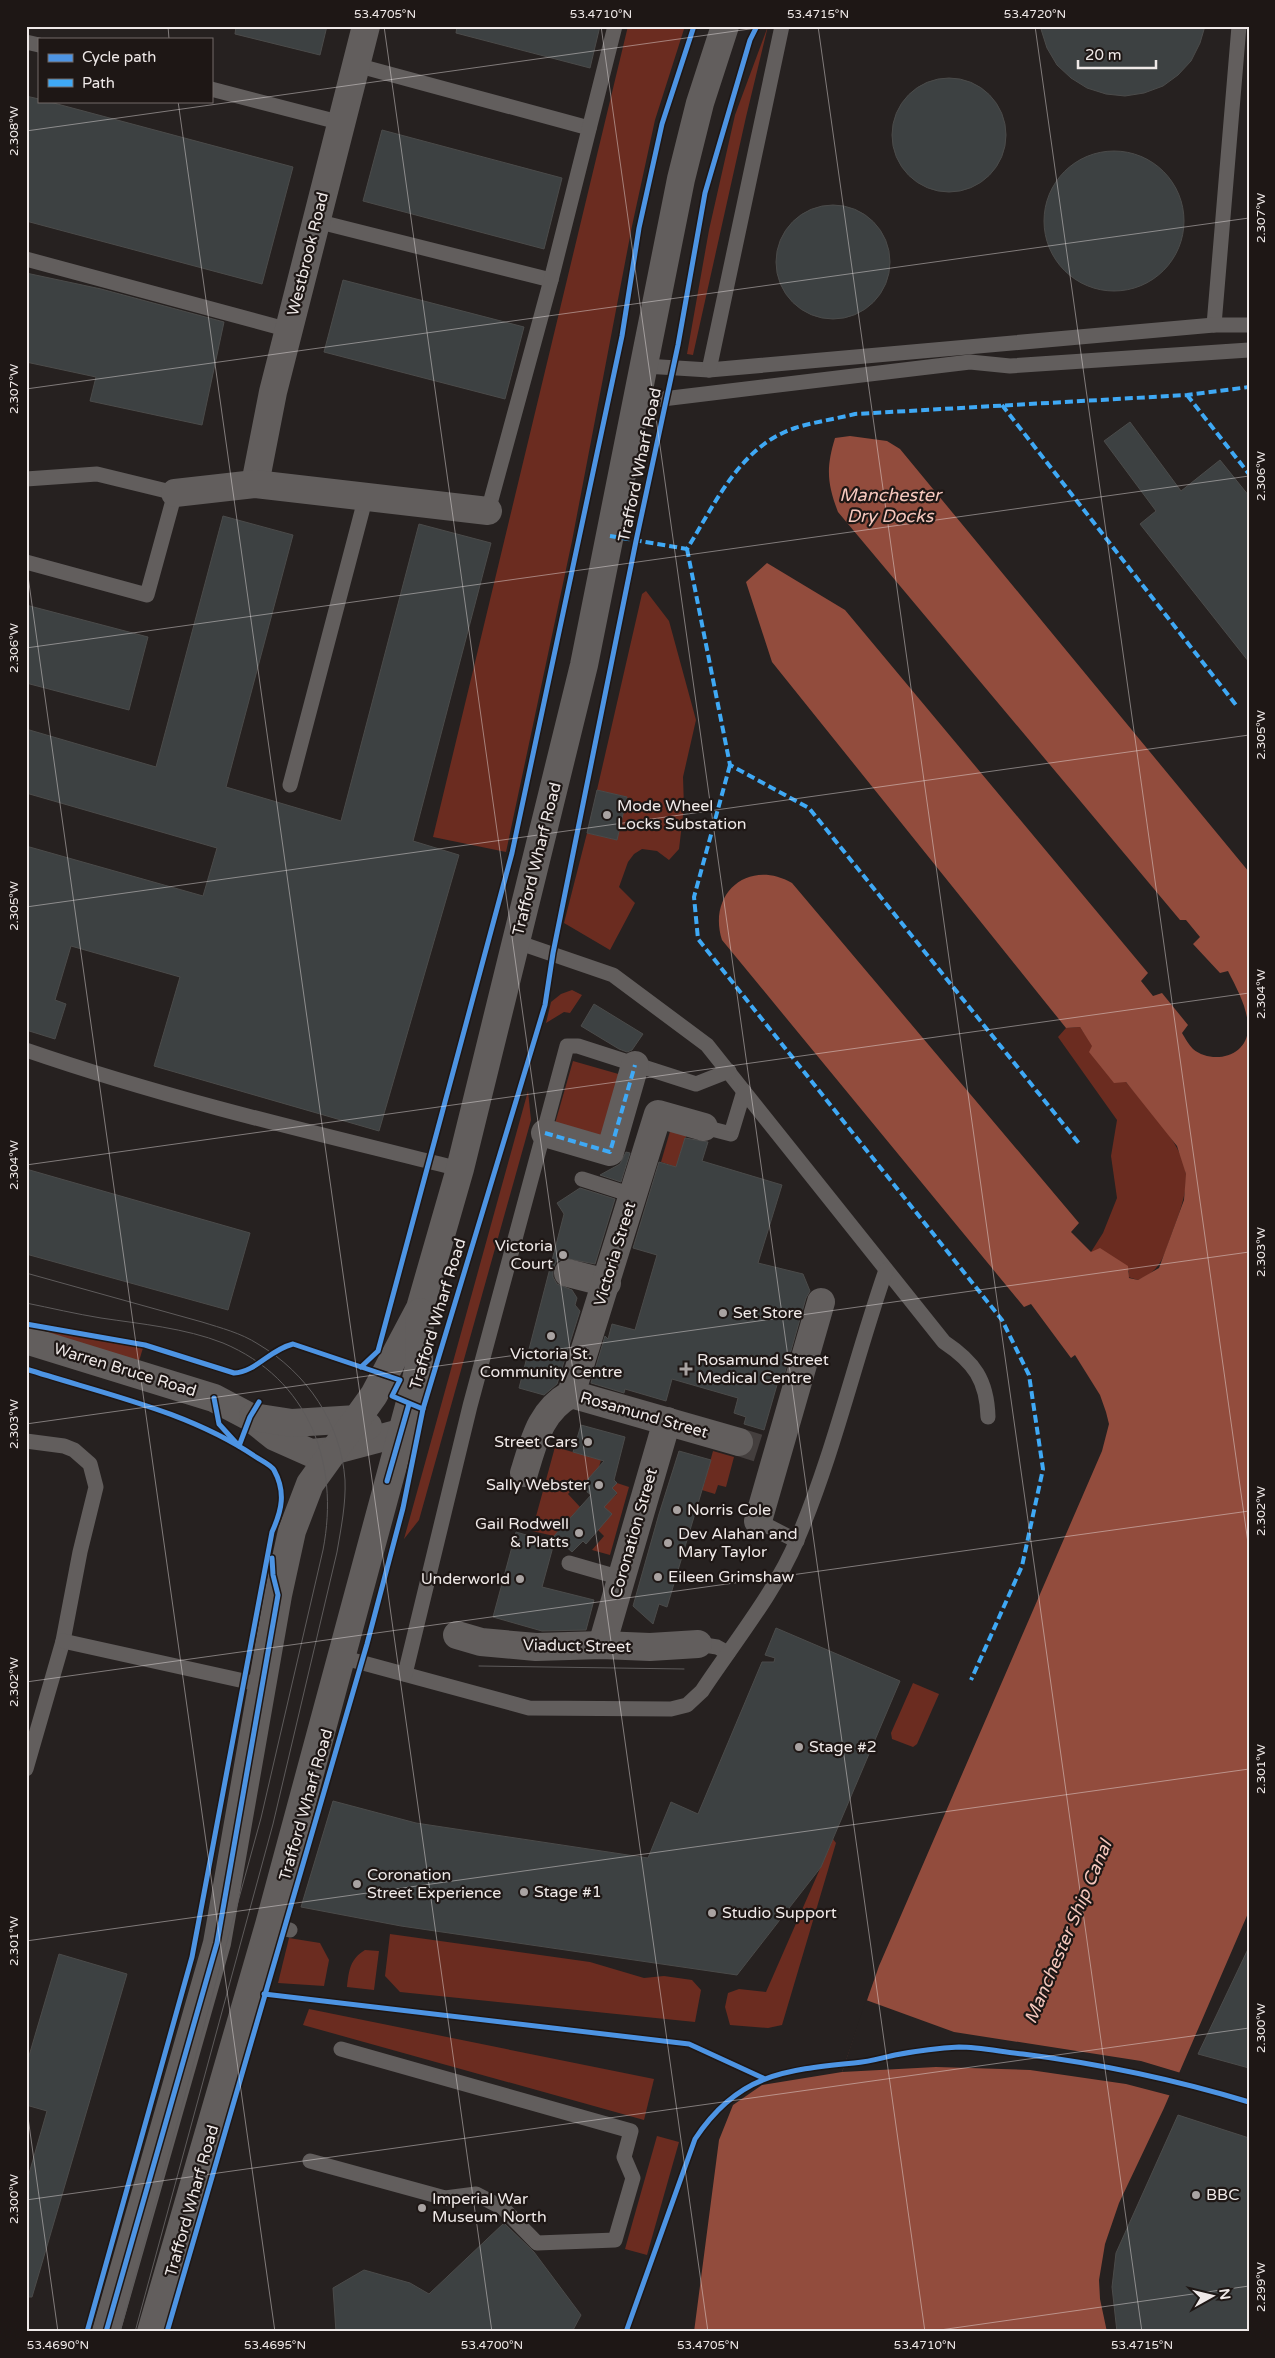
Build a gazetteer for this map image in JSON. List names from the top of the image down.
{
  "streets": {
    "street": [
      "Westbrook Road",
      "Trafford Wharf Road",
      "Victoria Street",
      "Warren Bruce Road",
      "Rosamund Street",
      "Coronation Street",
      "Viaduct Street"
    ]
  },
  "crossings": [
    ["Trafford Wharf Road", "Warren Bruce Road"],
    ["Victoria Street", "Rosamund Street"],
    ["Rosamund Street", "Coronation Street"],
    ["Coronation Street", "Viaduct Street"]
  ],
  "water": ["Manchester Dry Docks", "Manchester Ship Canal"],
  "places": {
    "other": [
      "Mode Wheel Locks Substation",
      "Victoria Court",
      "Set Store",
      "Victoria St. Community Centre",
      "Street Cars",
      "Sally Webster",
      "Norris Cole",
      "Gail Rodwell & Platts",
      "Dev Alahan and Mary Taylor",
      "Eileen Grimshaw",
      "Underworld",
      "Stage #2",
      "Coronation Street Experience",
      "Stage #1",
      "Studio Support",
      "BBC",
      "Imperial War Museum North"
    ],
    "health": ["Rosamund Street Medical Centre"]
  },
  "legend": ["Cycle path", "Path"],
  "scale_bar": "20 m",
  "north": "right",
  "coordinates": [
    "53.4705°N",
    "53.4710°N",
    "53.4715°N",
    "53.4720°N",
    "2.308°W",
    "2.307°W",
    "2.306°W",
    "2.305°W",
    "2.304°W",
    "2.303°W",
    "2.302°W",
    "2.301°W",
    "2.300°W",
    "2.299°W",
    "53.4690°N",
    "53.4695°N",
    "53.4700°N"
  ]
}
